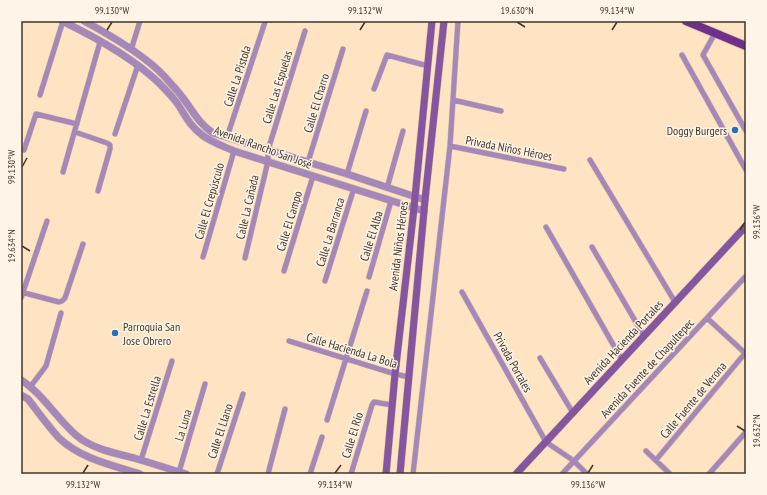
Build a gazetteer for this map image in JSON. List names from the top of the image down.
{
  "streets": {
    "main road": ["Avenida Niños Héroes", "Avenida Hacienda Portales"],
    "street": [
      "Calle La Pistola",
      "Calle Las Espuelas",
      "Calle El Charro",
      "Avenida Rancho San José",
      "Privada Niños Héroes",
      "Calle El Crepúsculo",
      "Calle La Cañada",
      "Calle El Campo",
      "Calle La Barranca",
      "Calle El Alba",
      "Calle Hacienda La Bola",
      "Privada Portales",
      "Avenida Fuente de Chapultepec",
      "Calle Fuente de Verona",
      "Calle La Estrella",
      "La Luna",
      "Calle El Llano",
      "Calle El Río"
    ]
  },
  "crossings": [
    ["Calle La Pistola", "Avenida Rancho San José"],
    ["Calle Las Espuelas", "Avenida Rancho San José"],
    ["Calle Las Espuelas", "Calle La Cañada"],
    ["Calle El Charro", "Avenida Rancho San José"],
    ["Avenida Rancho San José", "Calle El Crepúsculo"],
    ["Avenida Rancho San José", "Calle La Cañada"],
    ["Avenida Rancho San José", "Calle El Campo"],
    ["Avenida Rancho San José", "Calle La Barranca"],
    ["Avenida Rancho San José", "Calle El Alba"],
    ["Avenida Rancho San José", "Avenida Niños Héroes"],
    ["Avenida Niños Héroes", "Calle Hacienda La Bola"],
    ["Avenida Niños Héroes", "Calle El Río"],
    ["Avenida Hacienda Portales", "Privada Portales"]
  ],
  "places": ["Doggy Burgers", "Parroquia San Jose Obrero"],
  "coordinates": [
    "99.130°W",
    "99.132°W",
    "19.630°N",
    "99.134°W",
    "99.136°W",
    "19.634°N",
    "19.632°N"
  ]
}
